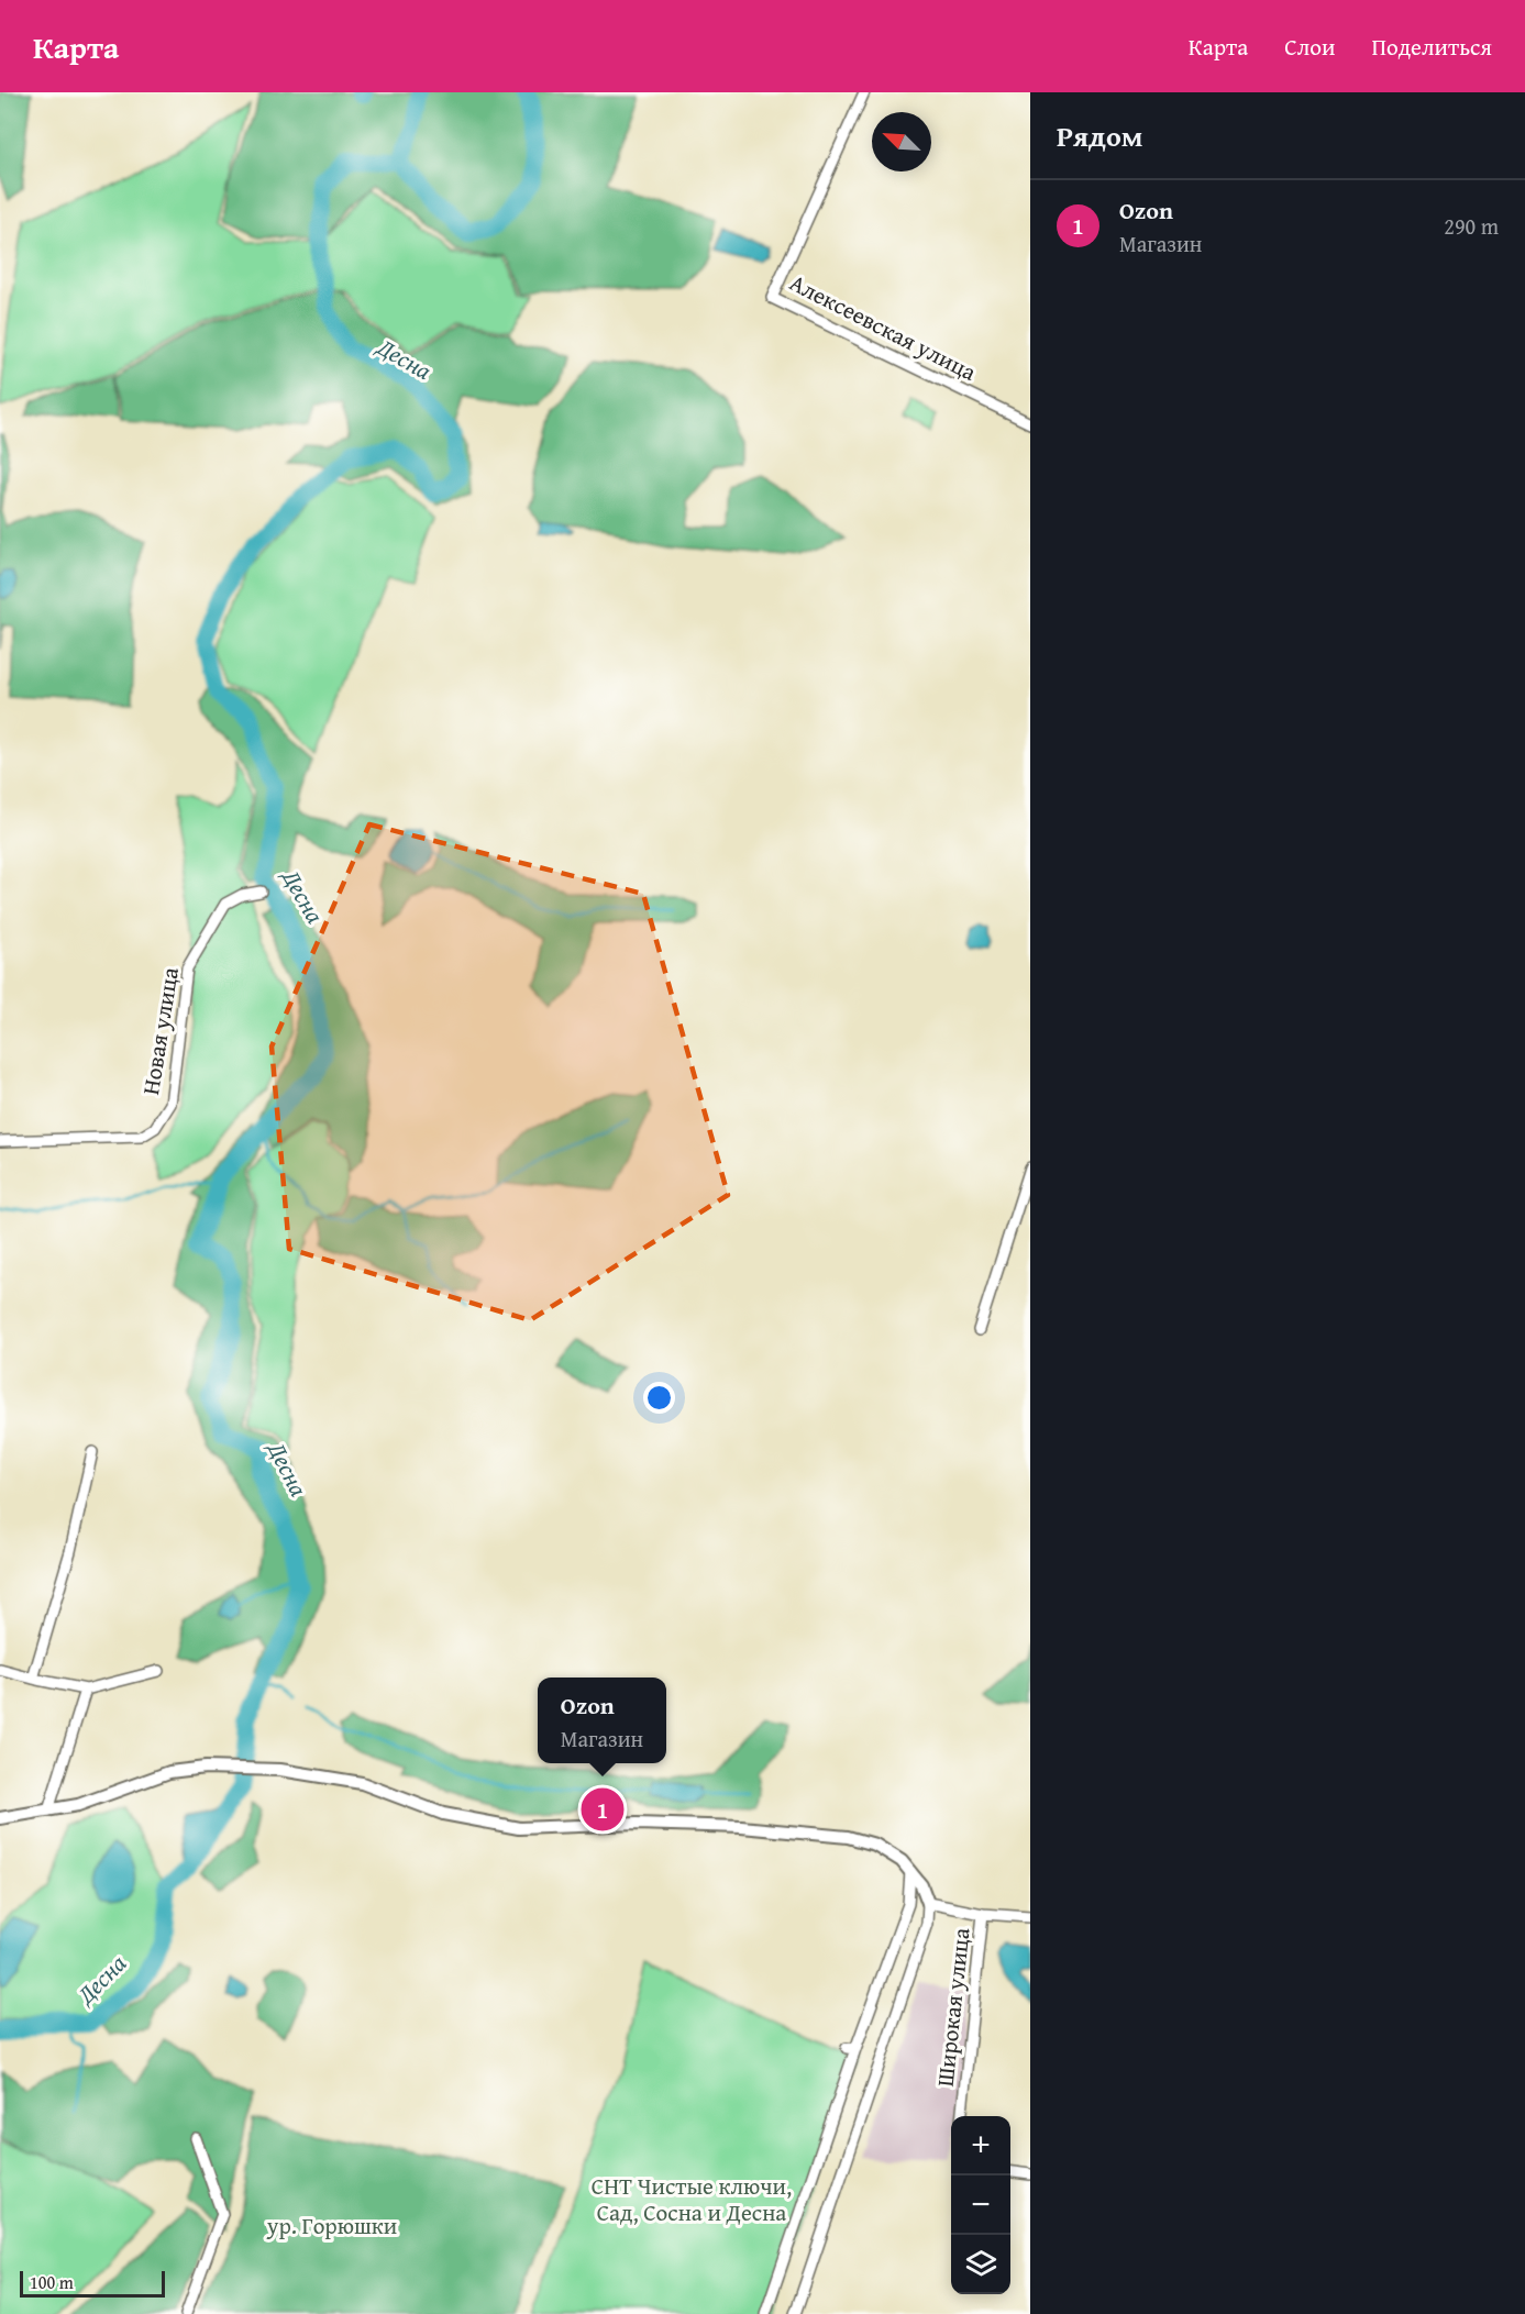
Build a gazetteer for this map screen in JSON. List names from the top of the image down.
{
  "streets": {
    "street": ["Алексеевская улица", "Новая улица", "Широкая улица"]
  },
  "water": ["Десна"],
  "parks": ["СНТ Чистые ключи, Сад, Сосна и Десна", "ур. Горюшки"],
  "scale_bar": "100 m",
  "north": "top left",
  "page": {
    "header": "Карта",
    "nav": ["Карта", "Слои", "Поделиться"],
    "heading": "Рядом",
    "list": [
      {
        "mark": "1",
        "name": "Ozon",
        "note": "Магазин",
        "value": "290 m"
      }
    ],
    "popup": ["Ozon", "Магазин"],
    "pins": "1",
    "map_buttons": ["+", "−"],
    "scale": "100 m"
  }
}
